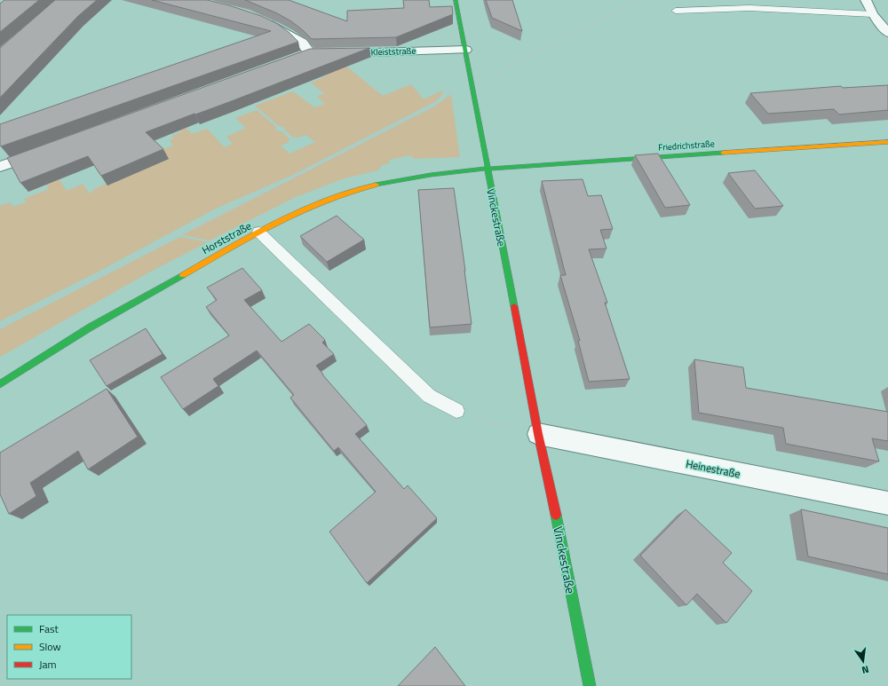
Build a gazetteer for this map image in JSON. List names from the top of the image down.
{
  "streets": {
    "street": [
      "Kleiststraße",
      "Friedrichstraße",
      "Vinckestraße",
      "Horststraße",
      "Heinestraße"
    ]
  },
  "crossings": [
    ["Kleiststraße", "Vinckestraße"],
    ["Friedrichstraße", "Vinckestraße"],
    ["Friedrichstraße", "Horststraße"],
    ["Vinckestraße", "Horststraße"],
    ["Vinckestraße", "Heinestraße"]
  ],
  "legend": ["Fast", "Slow", "Jam"],
  "north": "bottom"
}
